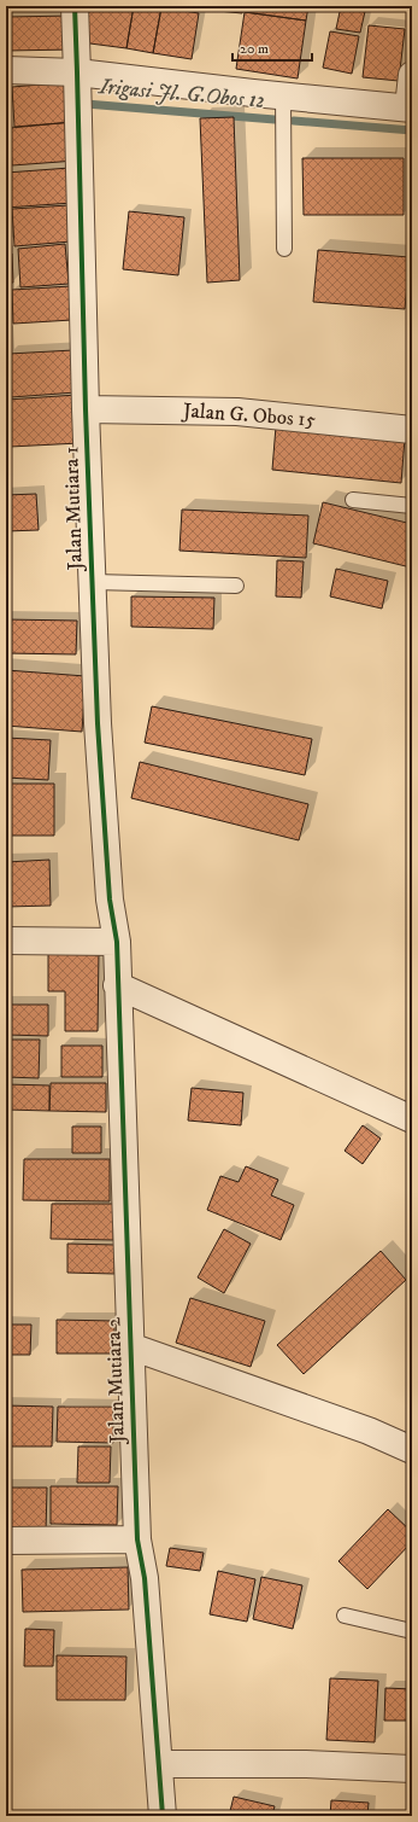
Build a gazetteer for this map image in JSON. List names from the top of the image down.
{
  "streets": {
    "street": ["Jalan G. Obos 15", "Jalan Mutiara 1", "Jalan Mutiara 2"]
  },
  "crossings": [
    ["Jalan G. Obos 15", "Jalan Mutiara 1"],
    ["Jalan Mutiara 1", "Jalan Mutiara 2"]
  ],
  "water": ["Irigasi Jl. G.Obos 12"],
  "scale_bar": "20 m"
}
